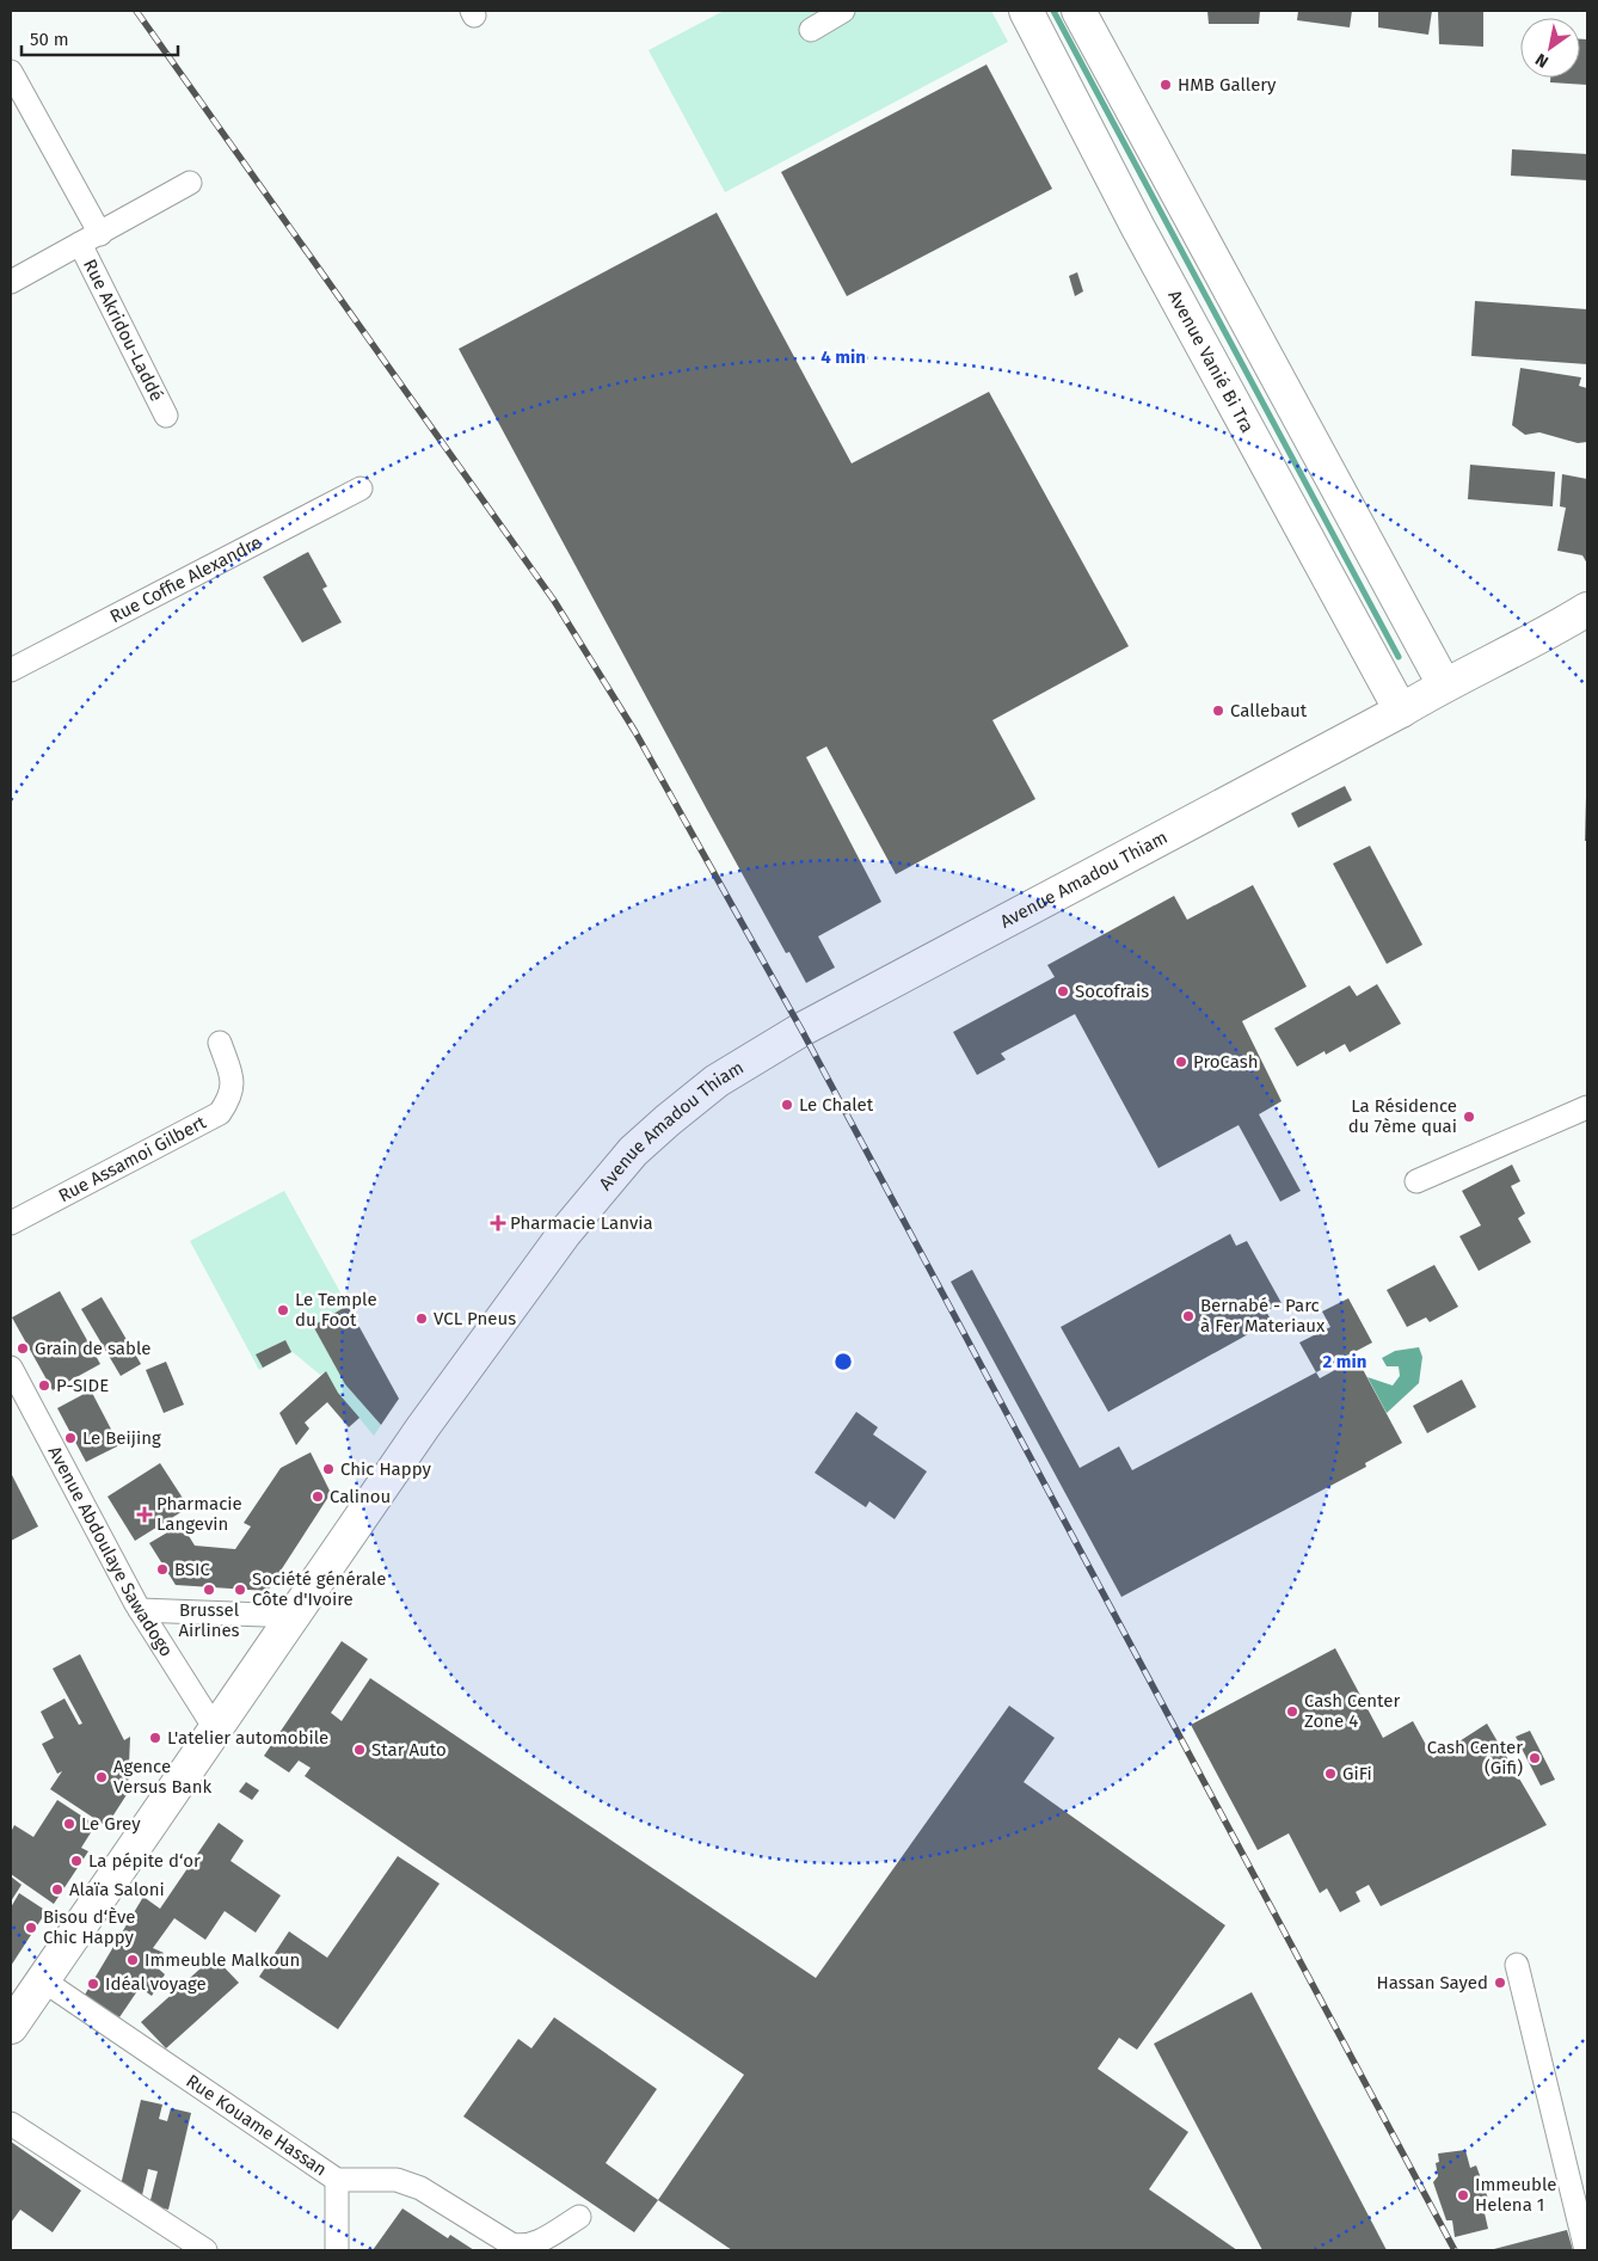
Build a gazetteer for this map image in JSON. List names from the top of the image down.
{
  "streets": {
    "main road": ["Avenue Vanié Bi Tra", "Avenue Amadou Thiam"],
    "street": [
      "Rue Akridou-Laddé",
      "Rue Coffie Alexandre",
      "Rue Assamoi Gilbert",
      "Avenue Abdoulaye Sawadogo",
      "Rue Kouame Hassan"
    ]
  },
  "crossings": [
    ["Avenue Vanié Bi Tra", "Avenue Amadou Thiam"],
    ["Avenue Amadou Thiam", "Avenue Abdoulaye Sawadogo"],
    ["Avenue Amadou Thiam", "Rue Kouame Hassan"]
  ],
  "places": {
    "other": [
      "HMB Gallery",
      "Callebaut",
      "Socofrais",
      "ProCash",
      "Le Chalet",
      "La Résidence du 7ème quai",
      "Le Temple du Foot",
      "Bernabé - Parc à Fer Materiaux",
      "VCL Pneus",
      "Grain de sable",
      "P-SIDE",
      "Le Beijing",
      "Chic Happy",
      "Calinou",
      "BSIC",
      "Brussel Airlines",
      "Société générale Côte d'Ivoire",
      "Cash Center Zone 4",
      "L'atelier automobile",
      "Star Auto",
      "Cash Center (Gifi)",
      "GiFi",
      "Agence Versus Bank",
      "Le Grey",
      "La pépite d‘or",
      "Alaïa Saloni",
      "Bisou d‘Ève Chic Happy",
      "Immeuble Malkoun",
      "Hassan Sayed",
      "Idéal voyage",
      "Immeuble Helena 1"
    ],
    "health": ["Pharmacie Lanvia", "Pharmacie Langevin"]
  },
  "scale_bar": "50 m",
  "north": "bottom left",
  "rings": ["4 min", "2 min"]
}
